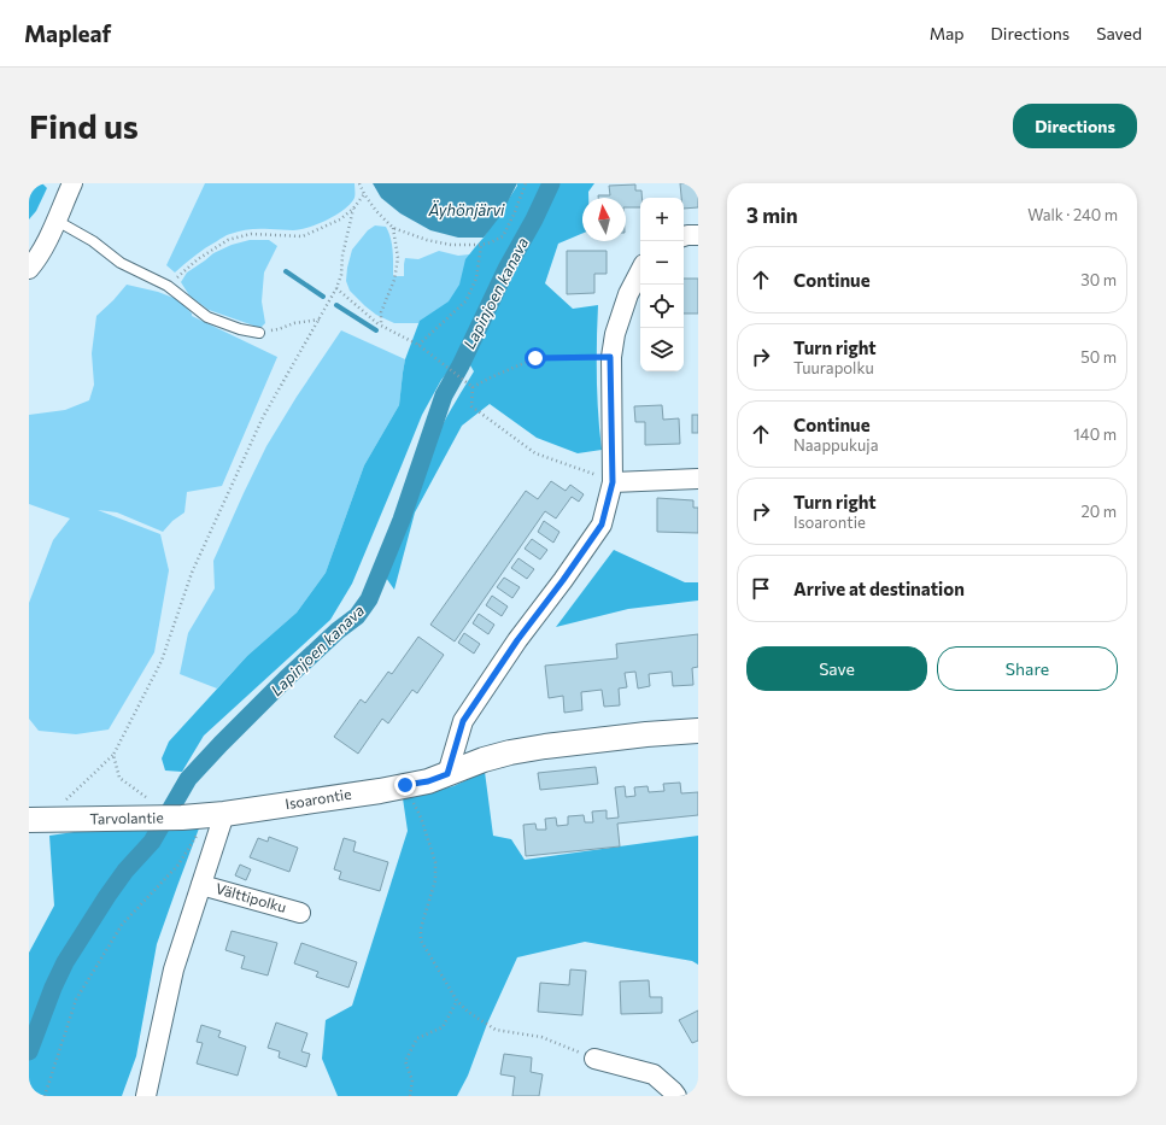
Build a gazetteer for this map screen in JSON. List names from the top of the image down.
{
  "streets": {
    "street": ["Isoarontie", "Tarvolantie", "Välttipolku"]
  },
  "crossings": [
    ["Isoarontie", "Tarvolantie"]
  ],
  "water": ["Äyhönjärvi", "Lapinjoen kanava"],
  "north": "top",
  "page": {
    "header": "Mapleaf",
    "nav": ["Map", "Directions", "Saved"],
    "buttons": [
      "Directions",
      ["Save", "Share"]
    ],
    "title": "Find us",
    "heading": ["3 min", "Walk · 240 m"],
    "map_buttons": ["+", "−"],
    "list": [
      ["Continue", "30 m"],
      ["Turn right", "Tuurapolku", "50 m"],
      ["Continue", "Naappukuja", "140 m"],
      ["Turn right", "Isoarontie", "20 m"],
      "Arrive at destination"
    ]
  }
}
